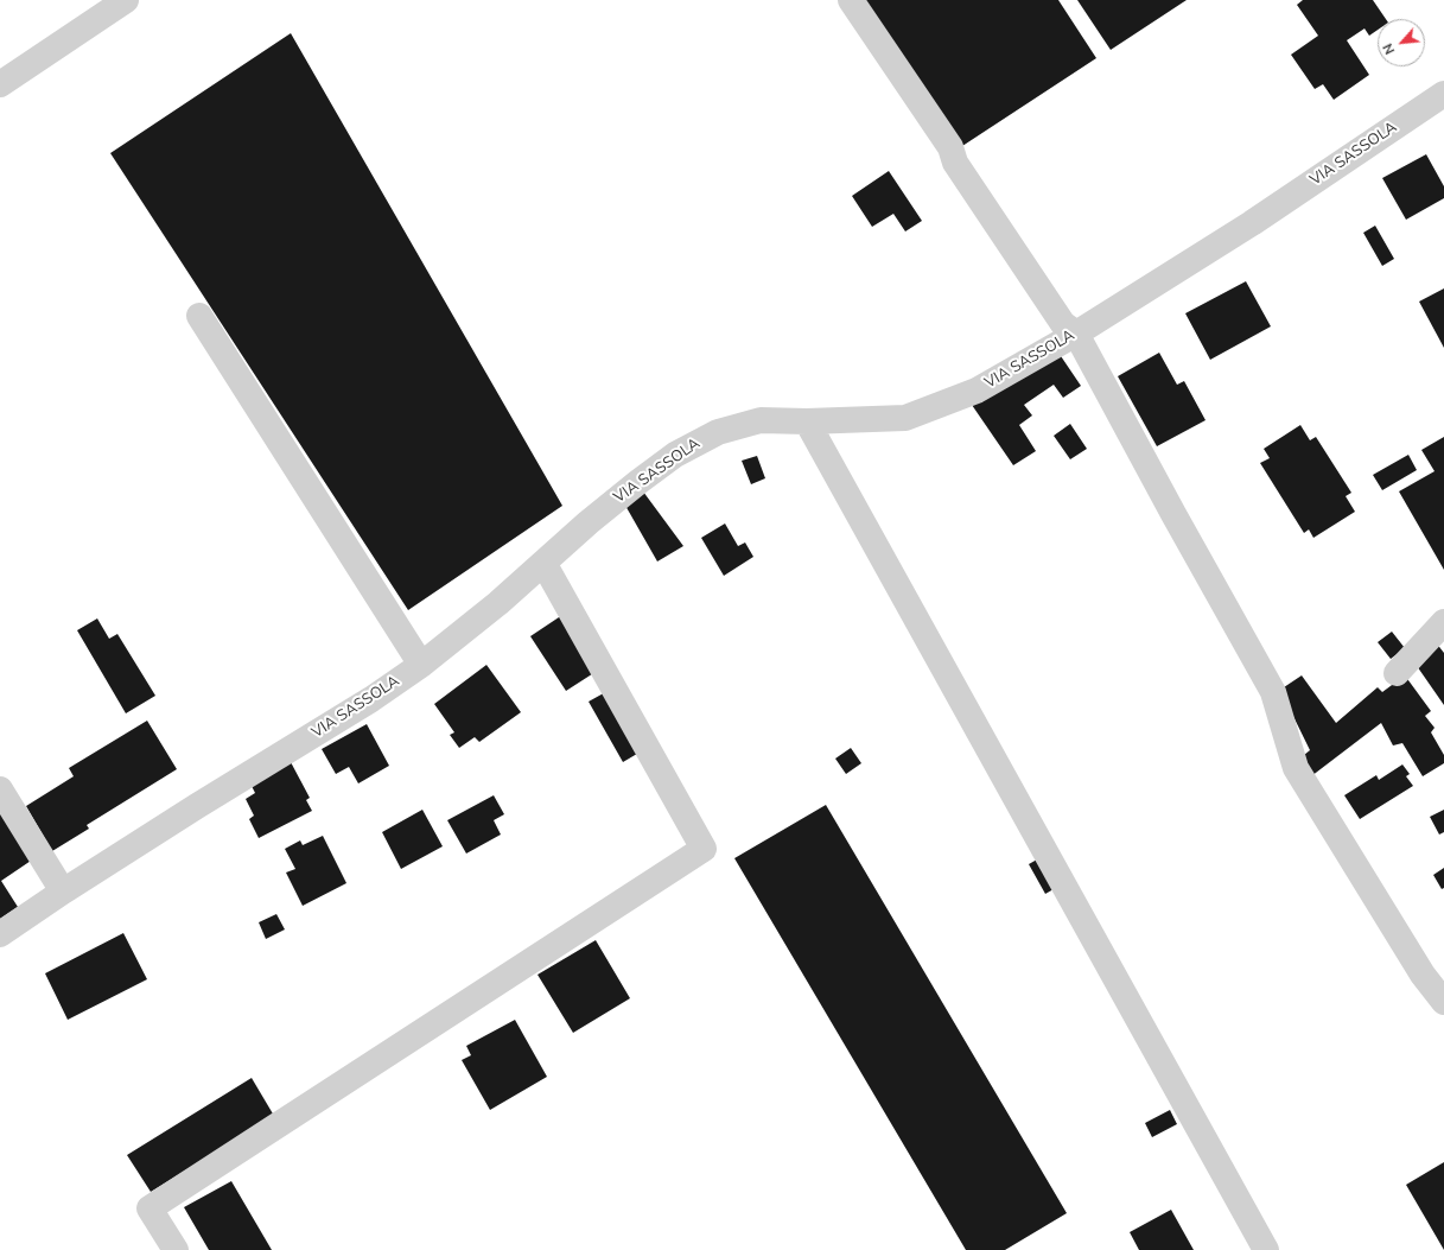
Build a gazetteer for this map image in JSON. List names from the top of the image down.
{
  "streets": {
    "street": ["VIA SASSOLA"]
  },
  "north": "bottom left"
}
